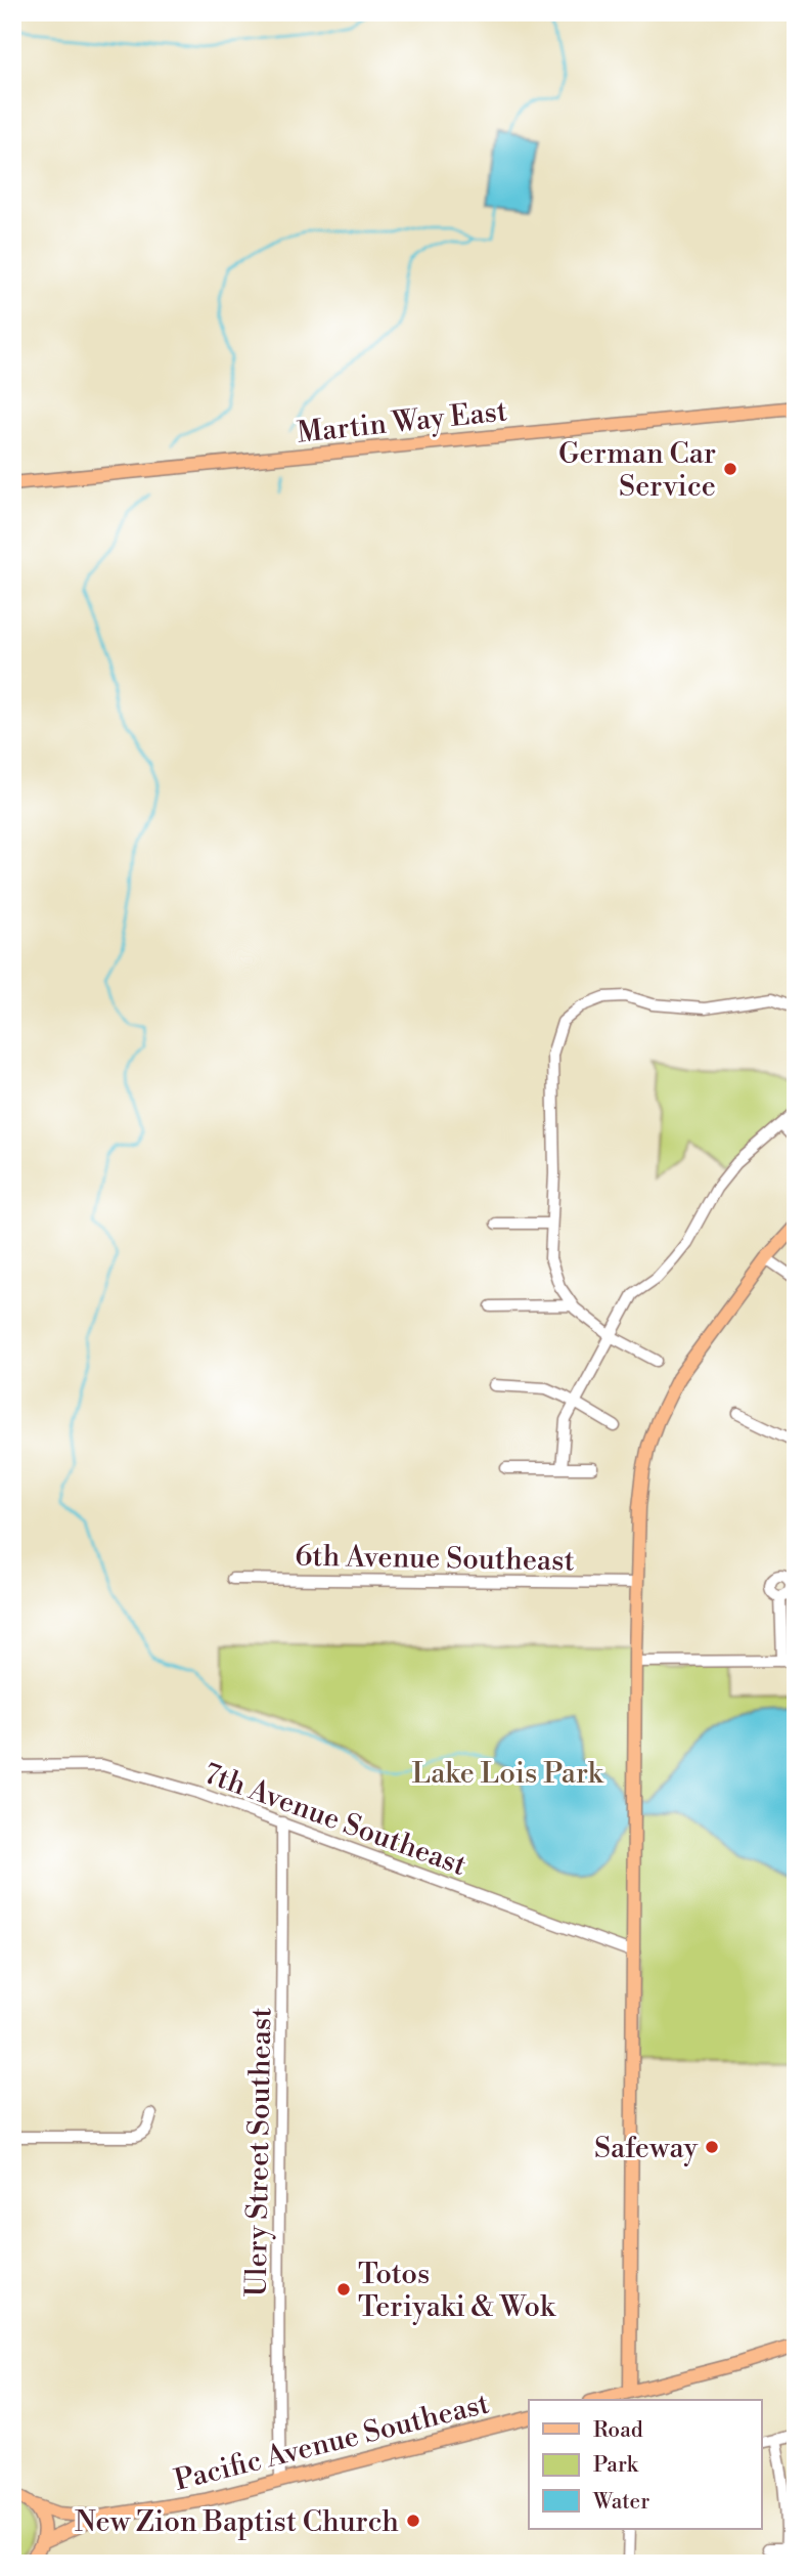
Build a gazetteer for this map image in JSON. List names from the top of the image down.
{
  "streets": {
    "main road": ["Martin Way East", "Pacific Avenue Southeast"],
    "street": ["6th Avenue Southeast", "7th Avenue Southeast", "Ulery Street Southeast"]
  },
  "crossings": [
    ["7th Avenue Southeast", "Ulery Street Southeast"],
    ["Ulery Street Southeast", "Pacific Avenue Southeast"]
  ],
  "parks": ["Lake Lois Park"],
  "places": [
    "German Car Service",
    "Safeway",
    "Totos Teriyaki & Wok",
    "New Zion Baptist Church"
  ],
  "legend": ["Road", "Park", "Water"]
}
